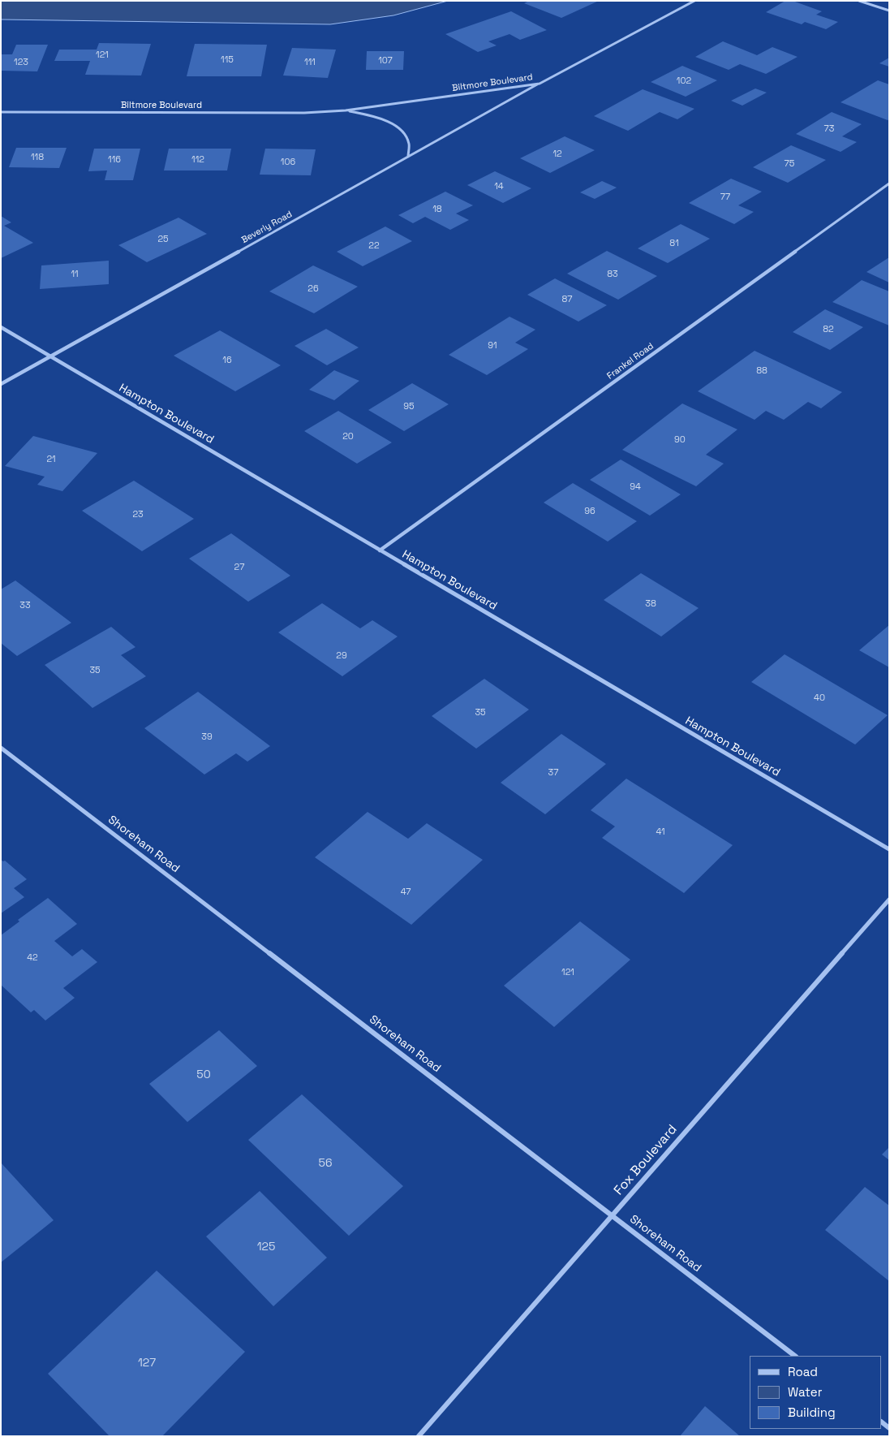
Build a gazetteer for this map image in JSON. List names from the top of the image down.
{
  "streets": {
    "street": [
      "Biltmore Boulevard",
      "Beverly Road",
      "Frankel Road",
      "Hampton Boulevard",
      "Shoreham Road",
      "Fox Boulevard"
    ]
  },
  "crossings": [
    ["Biltmore Boulevard", "Beverly Road"],
    ["Beverly Road", "Hampton Boulevard"],
    ["Frankel Road", "Hampton Boulevard"],
    ["Shoreham Road", "Fox Boulevard"]
  ],
  "house_numbers": [
    "121",
    "115",
    "107",
    "123",
    "111",
    "102",
    "73",
    "12",
    "118",
    "116",
    "112",
    "106",
    "75",
    "14",
    "77",
    "18",
    "25",
    "81",
    "22",
    "11",
    "83",
    "26",
    "87",
    "82",
    "91",
    "16",
    "88",
    "95",
    "20",
    "90",
    "21",
    "94",
    "96",
    "23",
    "27",
    "38",
    "33",
    "29",
    "35",
    "40",
    "35",
    "39",
    "37",
    "41",
    "47",
    "42",
    "121",
    "50",
    "56",
    "125",
    "127"
  ],
  "legend": ["Road", "Water", "Building"]
}
